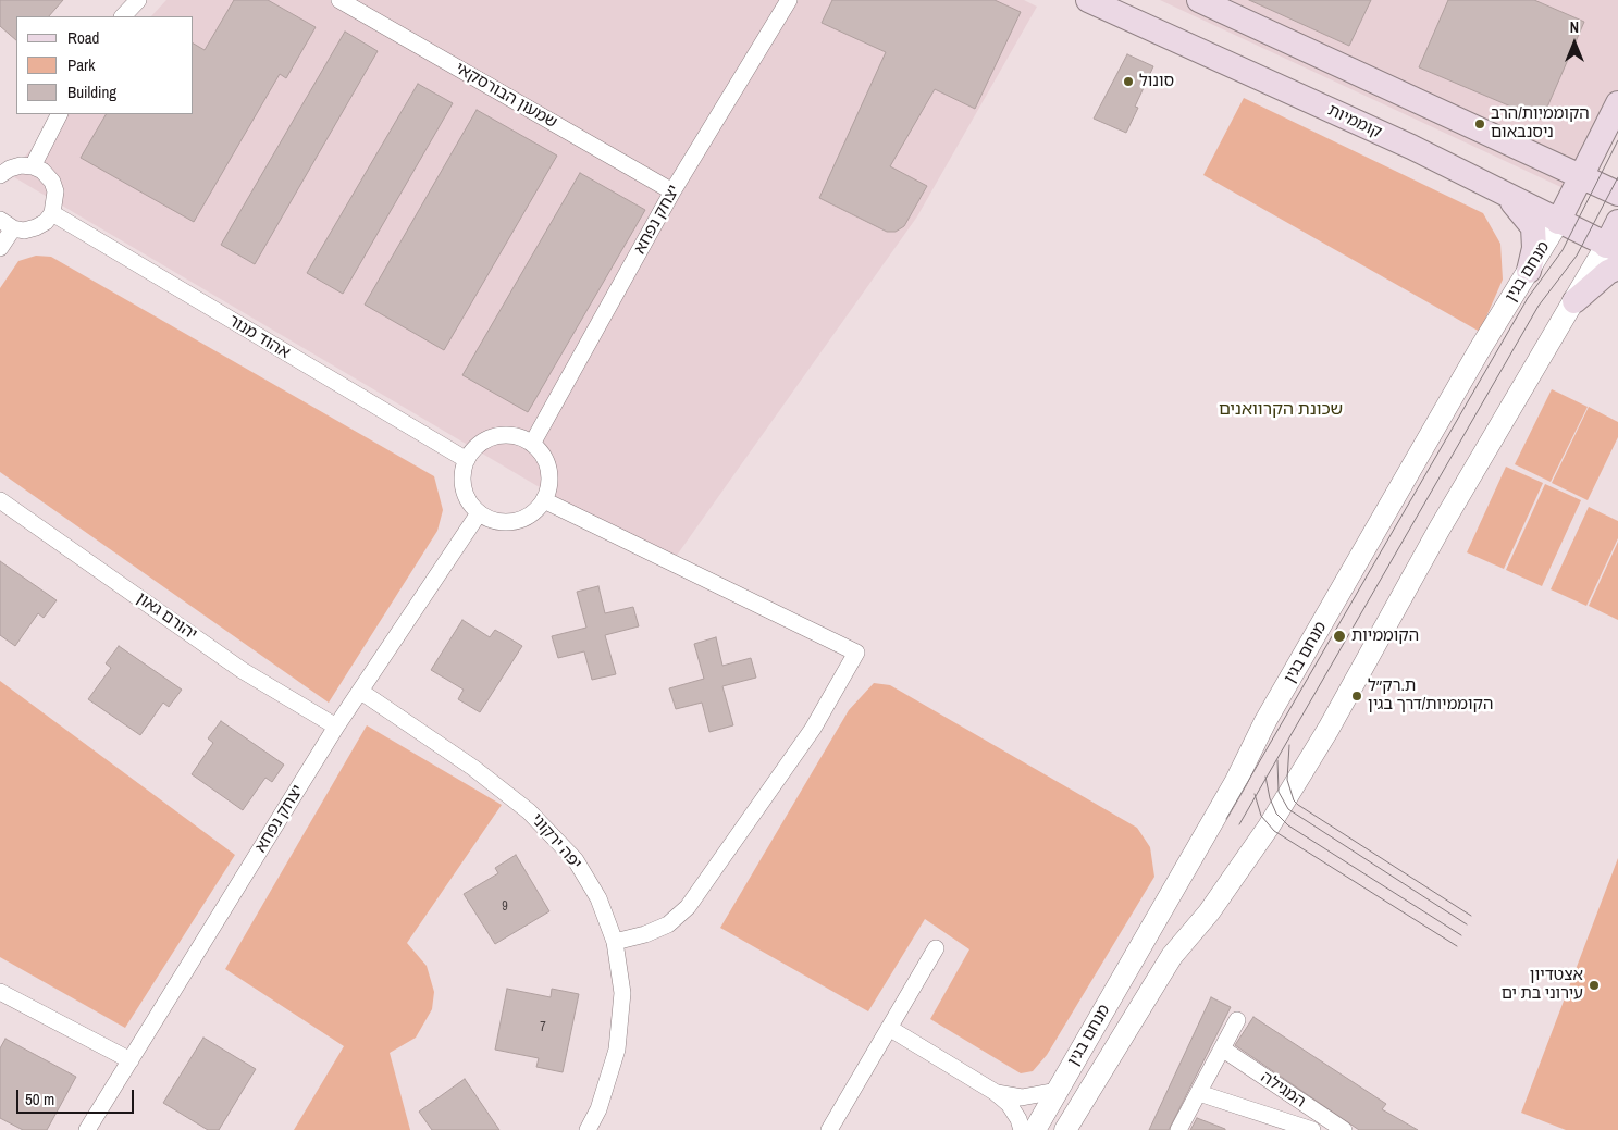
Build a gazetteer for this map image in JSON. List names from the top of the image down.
{
  "streets": {
    "main road": ["קוממיות", "מנחם בגין"],
    "street": [
      "שמעון הבורסקאי",
      "יצחק נפחא",
      "אהוד מנור",
      "יהורם גאון",
      "יפה ירקוני",
      "המגילה"
    ]
  },
  "crossings": [
    ["שמעון הבורסקאי", "יצחק נפחא"],
    ["קוממיות", "מנחם בגין"],
    ["יצחק נפחא", "אהוד מנור"],
    ["יצחק נפחא", "יהורם גאון"],
    ["יצחק נפחא", "יפה ירקוני"]
  ],
  "districts": ["שכונת הקרוואנים"],
  "places": [
    "סונול",
    "הקוממיות/הרב ניסנבאום",
    "הקוממיות",
    "ת.רק״ל הקוממיות/דרך בגין",
    "אצטדיון עירוני בת ים"
  ],
  "house_numbers": ["9", "7"],
  "legend": ["Road", "Park", "Building"],
  "scale_bar": "50 m",
  "north": "top"
}
